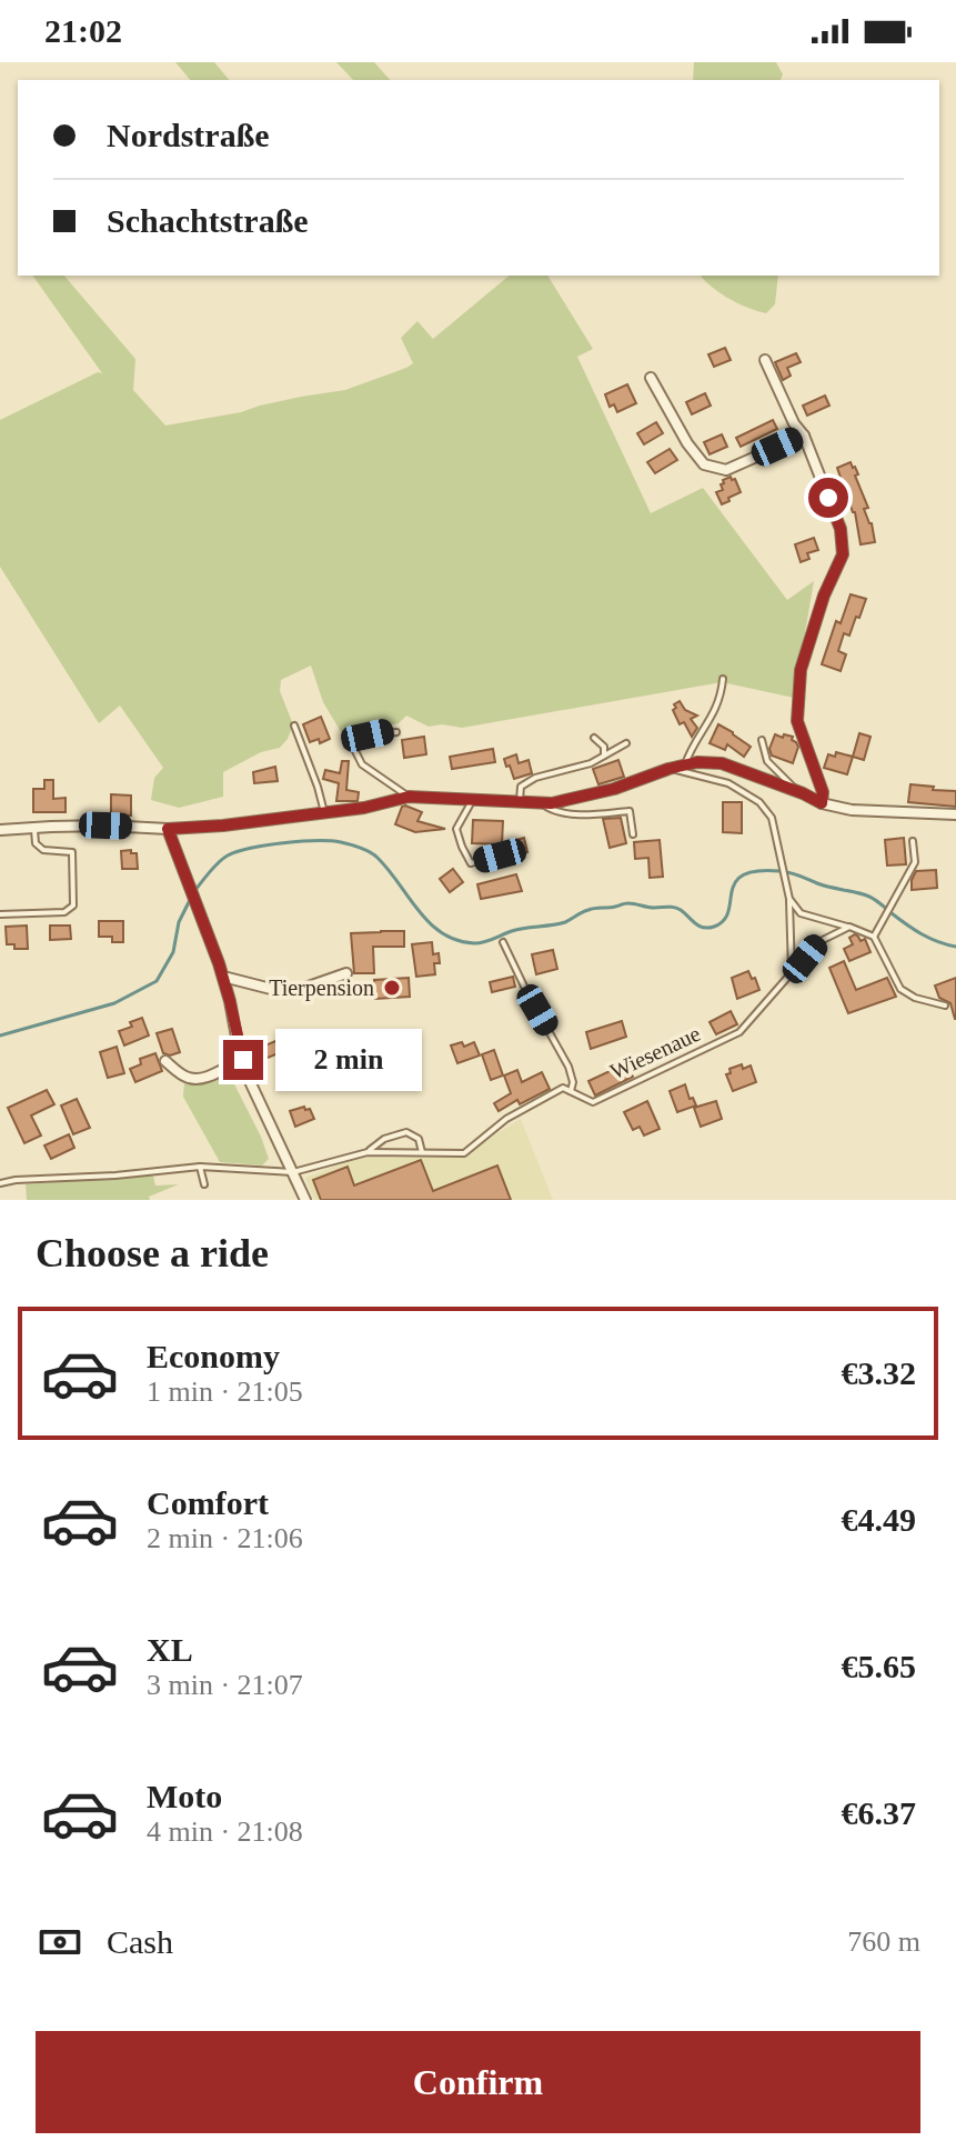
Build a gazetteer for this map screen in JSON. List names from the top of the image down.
{
  "streets": {
    "lane": ["Wiesenaue"]
  },
  "places": ["Tierpension"],
  "page": {
    "status": "21:02",
    "banner": ["Nordstraße", "Schachtstraße"],
    "bubble": "2 min",
    "heading": "Choose a ride",
    "list": [
      {
        "name": "Economy",
        "note": "1 min · 21:05",
        "value": "€3.32"
      },
      {
        "name": "Comfort",
        "note": "2 min · 21:06",
        "value": "€4.49"
      },
      {
        "name": "XL",
        "note": "3 min · 21:07",
        "value": "€5.65"
      },
      {
        "name": "Moto",
        "note": "4 min · 21:08",
        "value": "€6.37"
      }
    ],
    "pay": ["Cash", "760 m"],
    "buttons": "Confirm"
  }
}
